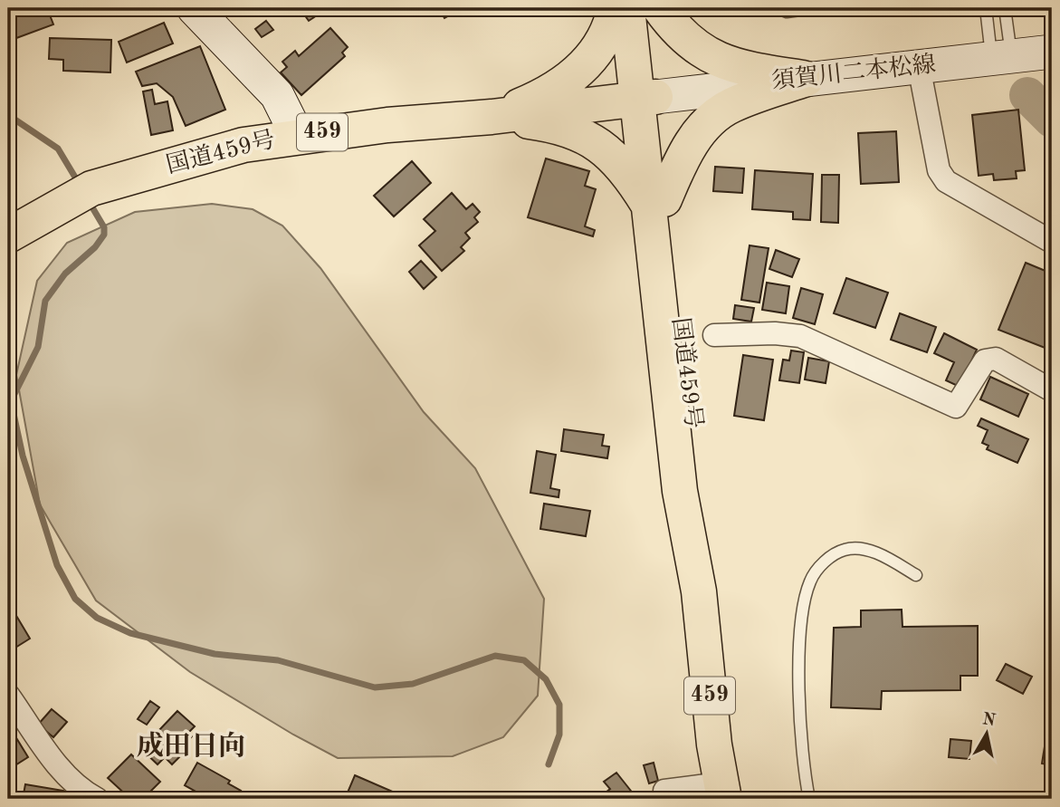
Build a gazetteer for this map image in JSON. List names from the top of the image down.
{
  "streets": {
    "highway": ["459", "国道459号"],
    "main road": ["須賀川二本松線"]
  },
  "crossings": [
    ["須賀川二本松線", "国道459号"]
  ],
  "districts": ["成田日向"],
  "north": "top"
}
